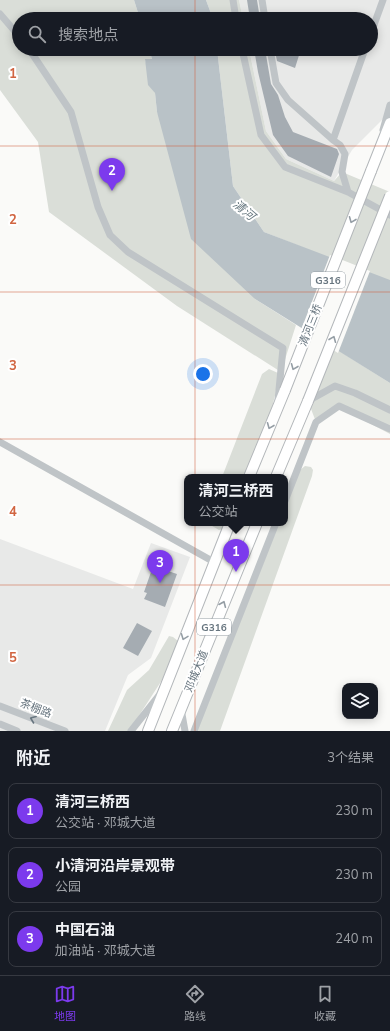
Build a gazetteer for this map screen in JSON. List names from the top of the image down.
{
  "streets": {
    "highway": ["G316", "清河三桥", "邓城大道"],
    "street": ["茶棚路"]
  },
  "crossings": [
    ["G316", "清河三桥"]
  ],
  "one_way": ["茶棚路"],
  "water": ["清河"],
  "page": {
    "search": "搜索地点",
    "pins": ["2", "1", "3"],
    "popup": ["清河三桥西", "公交站"],
    "heading": ["附近", "3个结果"],
    "list": [
      {
        "mark": "1",
        "name": "清河三桥西",
        "note": "公交站 · 邓城大道",
        "value": "230 m"
      },
      {
        "mark": "2",
        "name": "小清河沿岸景观带",
        "note": "公园",
        "value": "230 m"
      },
      {
        "mark": "3",
        "name": "中国石油",
        "note": "加油站 · 邓城大道",
        "value": "240 m"
      }
    ],
    "nav": ["地图", "路线", "收藏"]
  },
  "grid": {
    "rows": [
      "1",
      "2",
      "3",
      "4",
      "5"
    ]
  }
}
